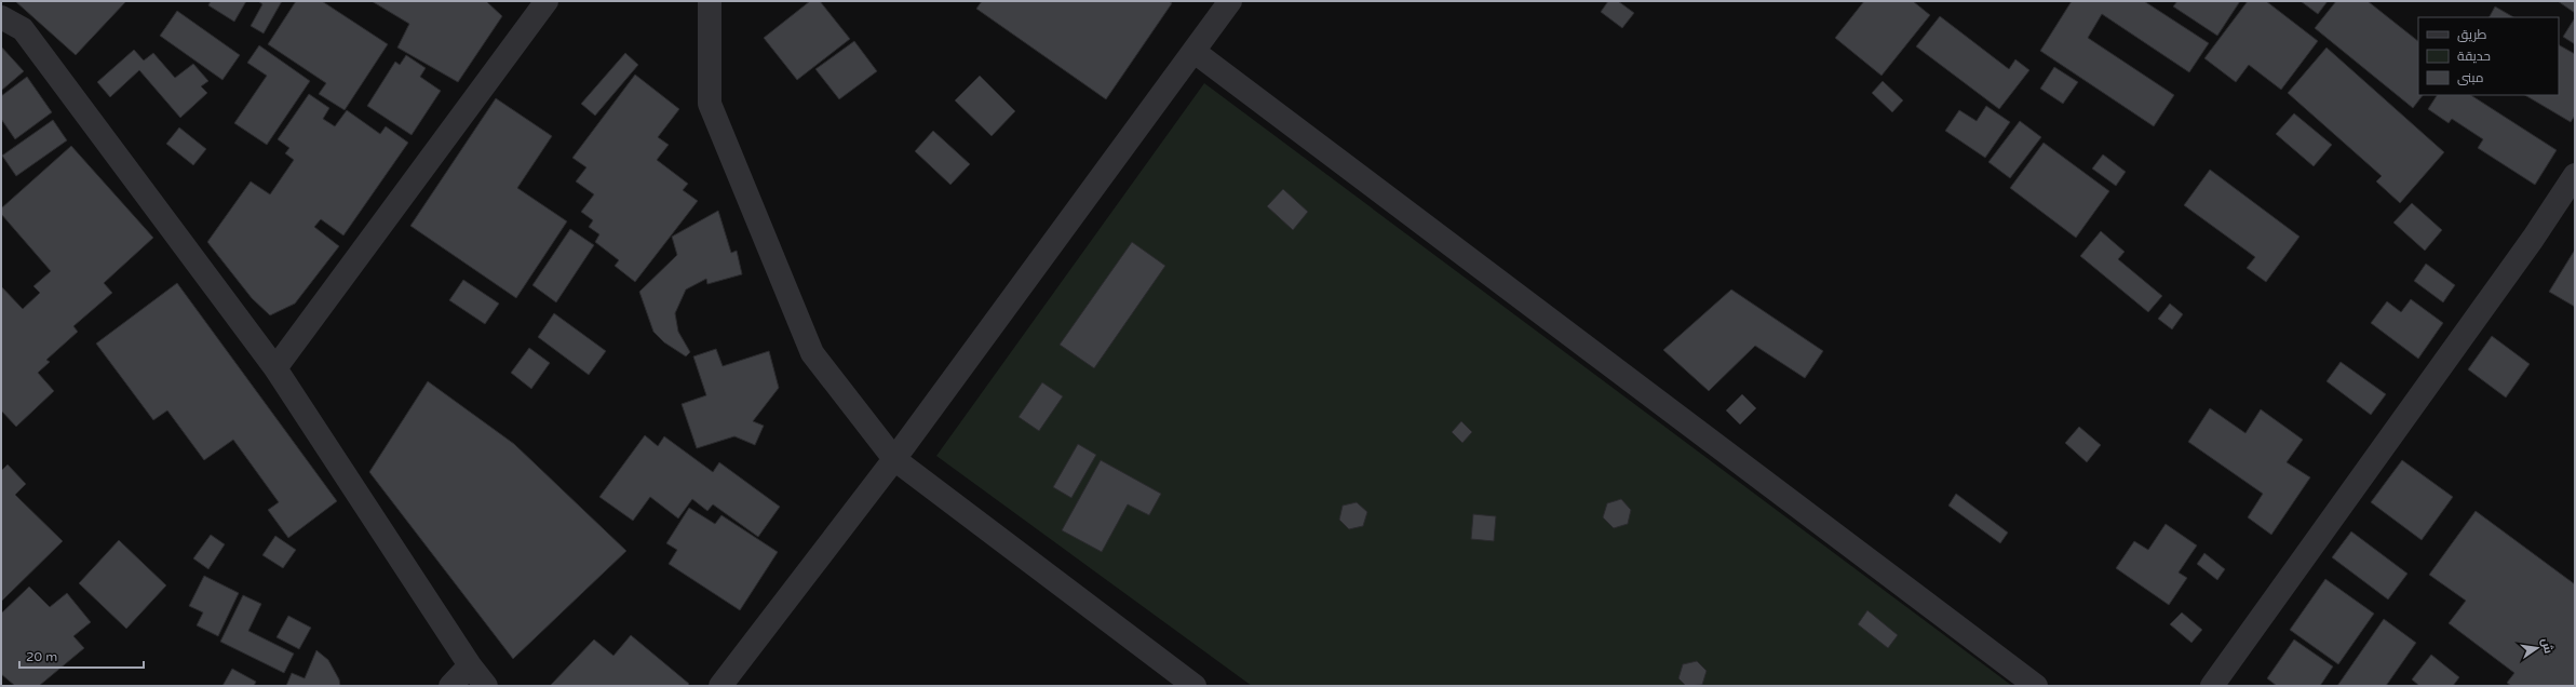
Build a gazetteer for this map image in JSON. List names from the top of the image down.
{
  "legend": ["طريق", "حديقة", "مبنى"],
  "scale_bar": "20 m",
  "north": "right"
}
